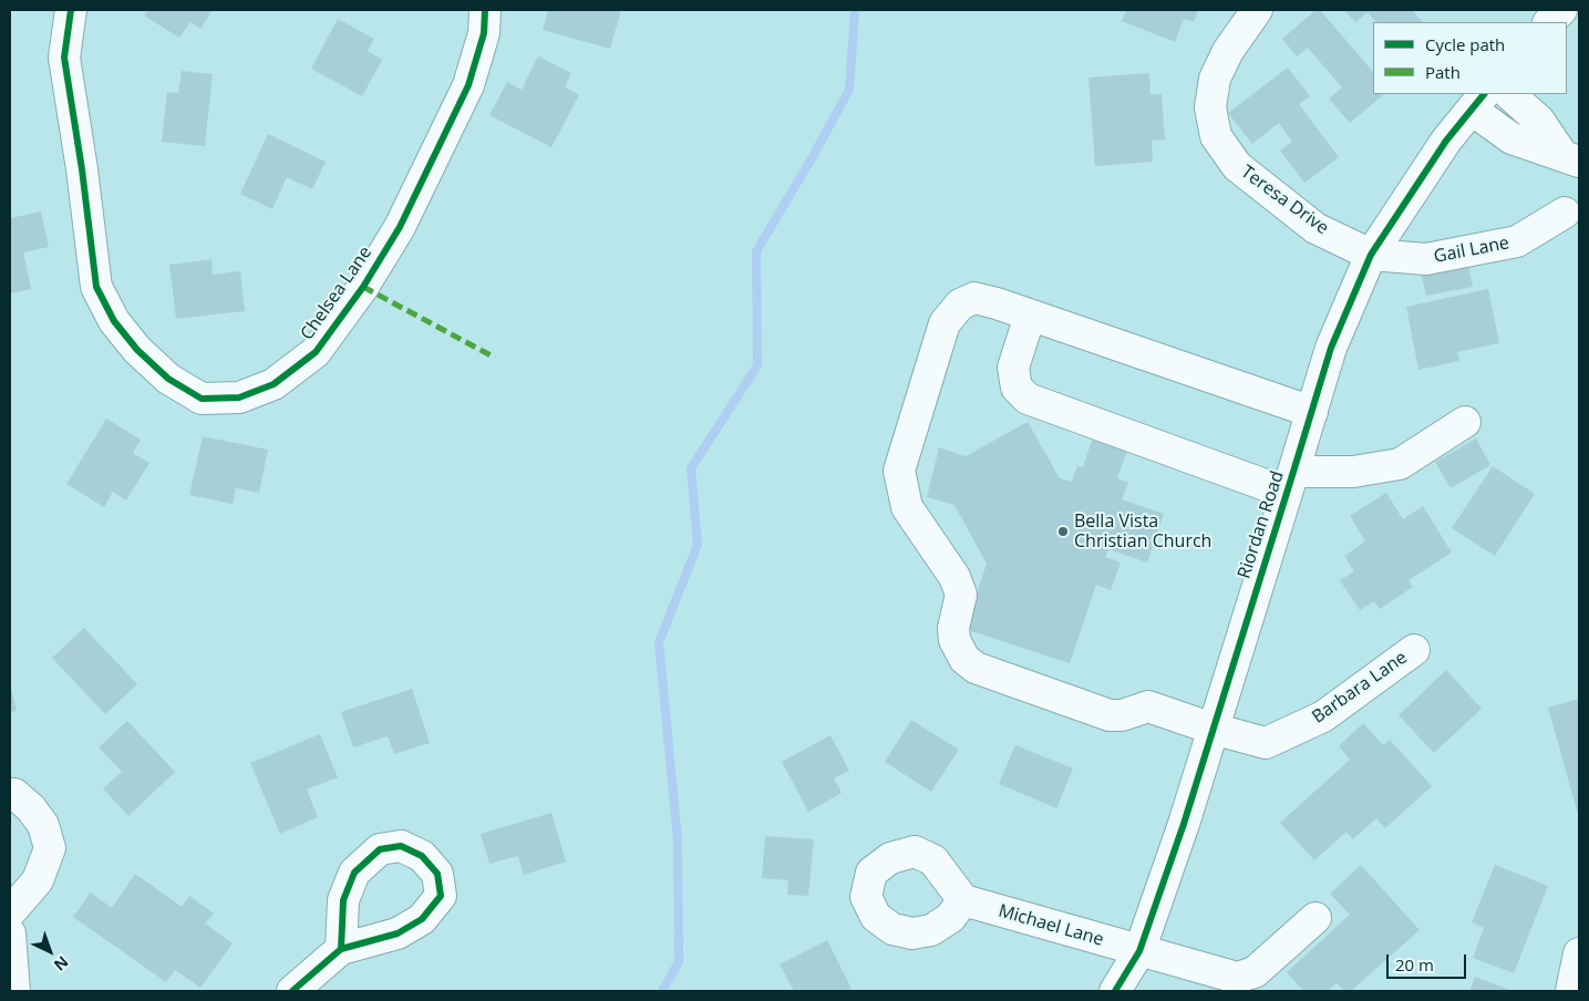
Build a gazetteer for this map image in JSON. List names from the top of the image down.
{
  "streets": {
    "street": [
      "Teresa Drive",
      "Gail Lane",
      "Chelsea Lane",
      "Riordan Road",
      "Barbara Lane",
      "Michael Lane"
    ]
  },
  "crossings": [
    ["Teresa Drive", "Gail Lane"],
    ["Teresa Drive", "Riordan Road"],
    ["Gail Lane", "Riordan Road"],
    ["Riordan Road", "Barbara Lane"],
    ["Riordan Road", "Michael Lane"]
  ],
  "places": ["Bella Vista Christian Church"],
  "legend": ["Cycle path", "Path"],
  "scale_bar": "20 m",
  "north": "bottom right"
}
